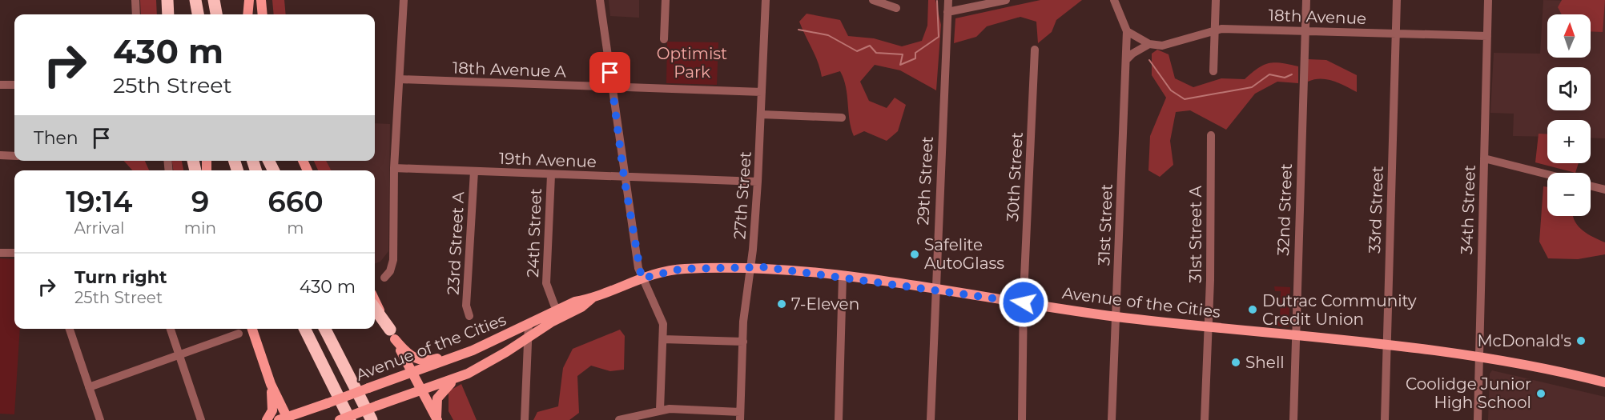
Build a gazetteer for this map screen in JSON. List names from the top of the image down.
{
  "streets": {
    "main road": ["Avenue of the Cities"],
    "street": [
      "18th Avenue",
      "18th Avenue A",
      "19th Avenue",
      "30th Street",
      "29th Street",
      "27th Street",
      "32nd Street",
      "33rd Street",
      "34th Street",
      "31st Street",
      "24th Street",
      "31st Street A",
      "23rd Street A"
    ]
  },
  "crossings": [
    ["18th Avenue", "32nd Street"],
    ["18th Avenue", "33rd Street"],
    ["18th Avenue", "34th Street"],
    ["18th Avenue", "31st Street"],
    ["18th Avenue A", "27th Street"],
    ["19th Avenue", "27th Street"],
    ["19th Avenue", "24th Street"],
    ["19th Avenue", "23rd Street A"],
    ["30th Street", "Avenue of the Cities"],
    ["29th Street", "Avenue of the Cities"],
    ["27th Street", "Avenue of the Cities"],
    ["32nd Street", "Avenue of the Cities"],
    ["33rd Street", "Avenue of the Cities"],
    ["34th Street", "Avenue of the Cities"],
    ["31st Street", "Avenue of the Cities"],
    ["24th Street", "Avenue of the Cities"],
    ["31st Street A", "Avenue of the Cities"]
  ],
  "parks": ["Optimist Park"],
  "places": [
    "Safelite AutoGlass",
    "7-Eleven",
    "Dutrac Community Credit Union",
    "McDonald's",
    "Shell",
    "Coolidge Junior High School"
  ],
  "north": "top",
  "page": {
    "map_buttons": ["+", "−"],
    "turn": ["430 m", "25th Street"],
    "then": "Then",
    "eta": [
      "19:14",
      "Arrival",
      "9",
      "min",
      "660",
      "m"
    ],
    "list": [
      {
        "name": "Turn right",
        "note": "25th Street",
        "value": "430 m"
      }
    ]
  }
}
